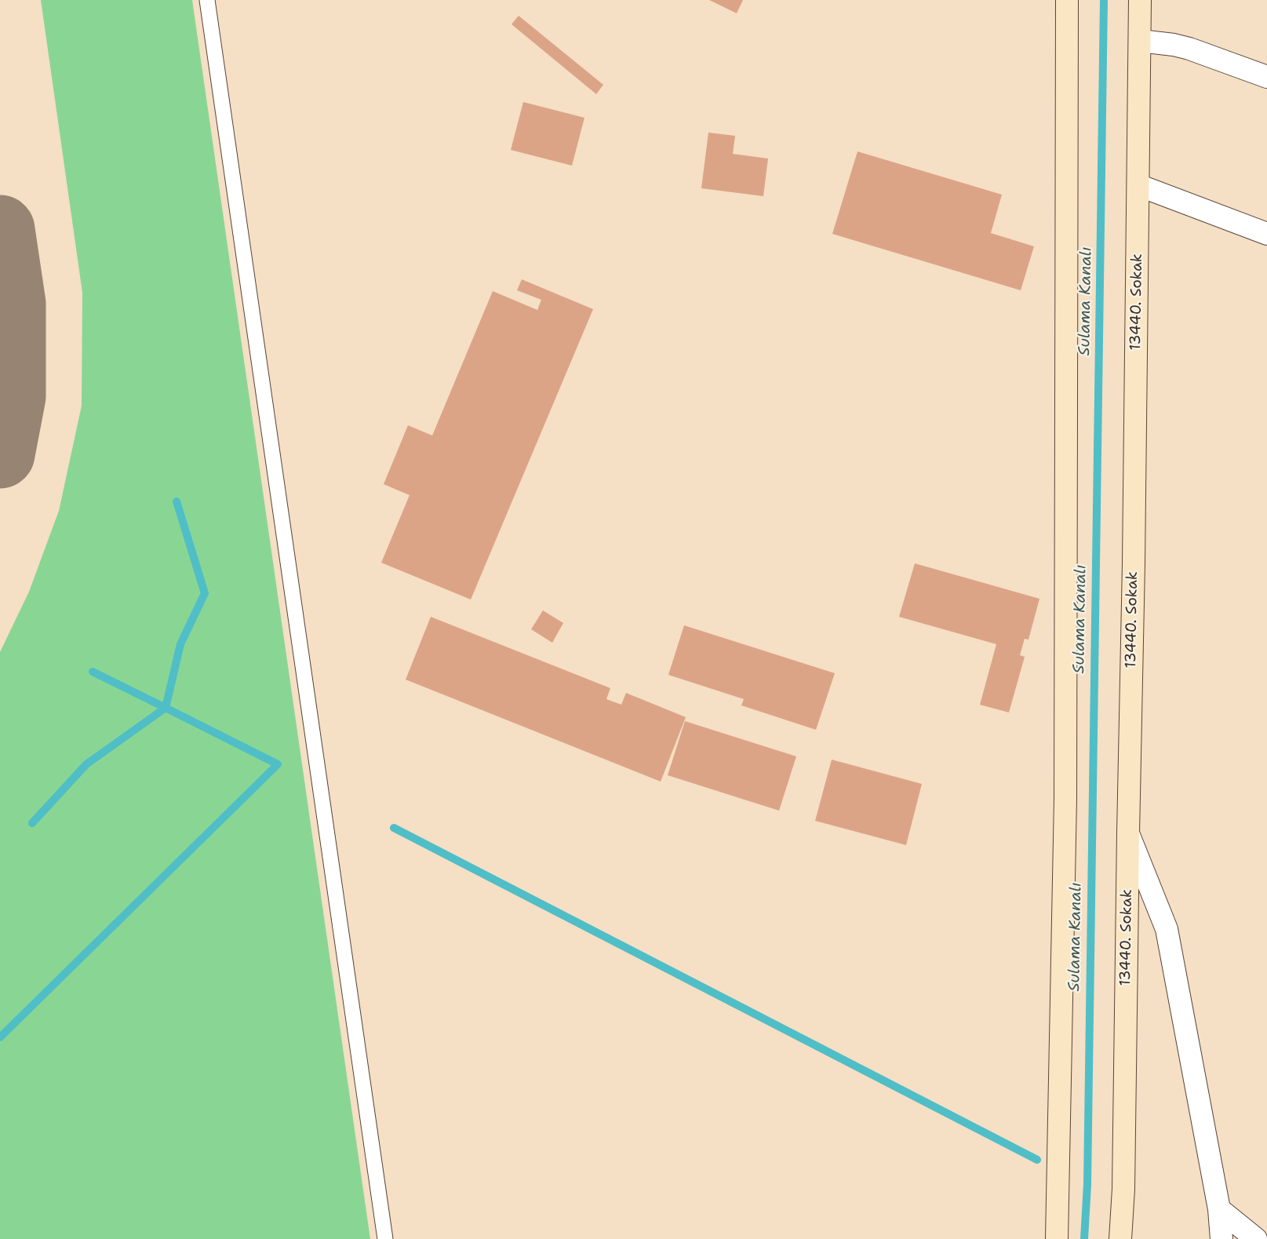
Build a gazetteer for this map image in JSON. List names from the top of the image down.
{
  "streets": {
    "main road": ["13440. Sokak"]
  },
  "water": ["Sulama Kanalı"]
}
